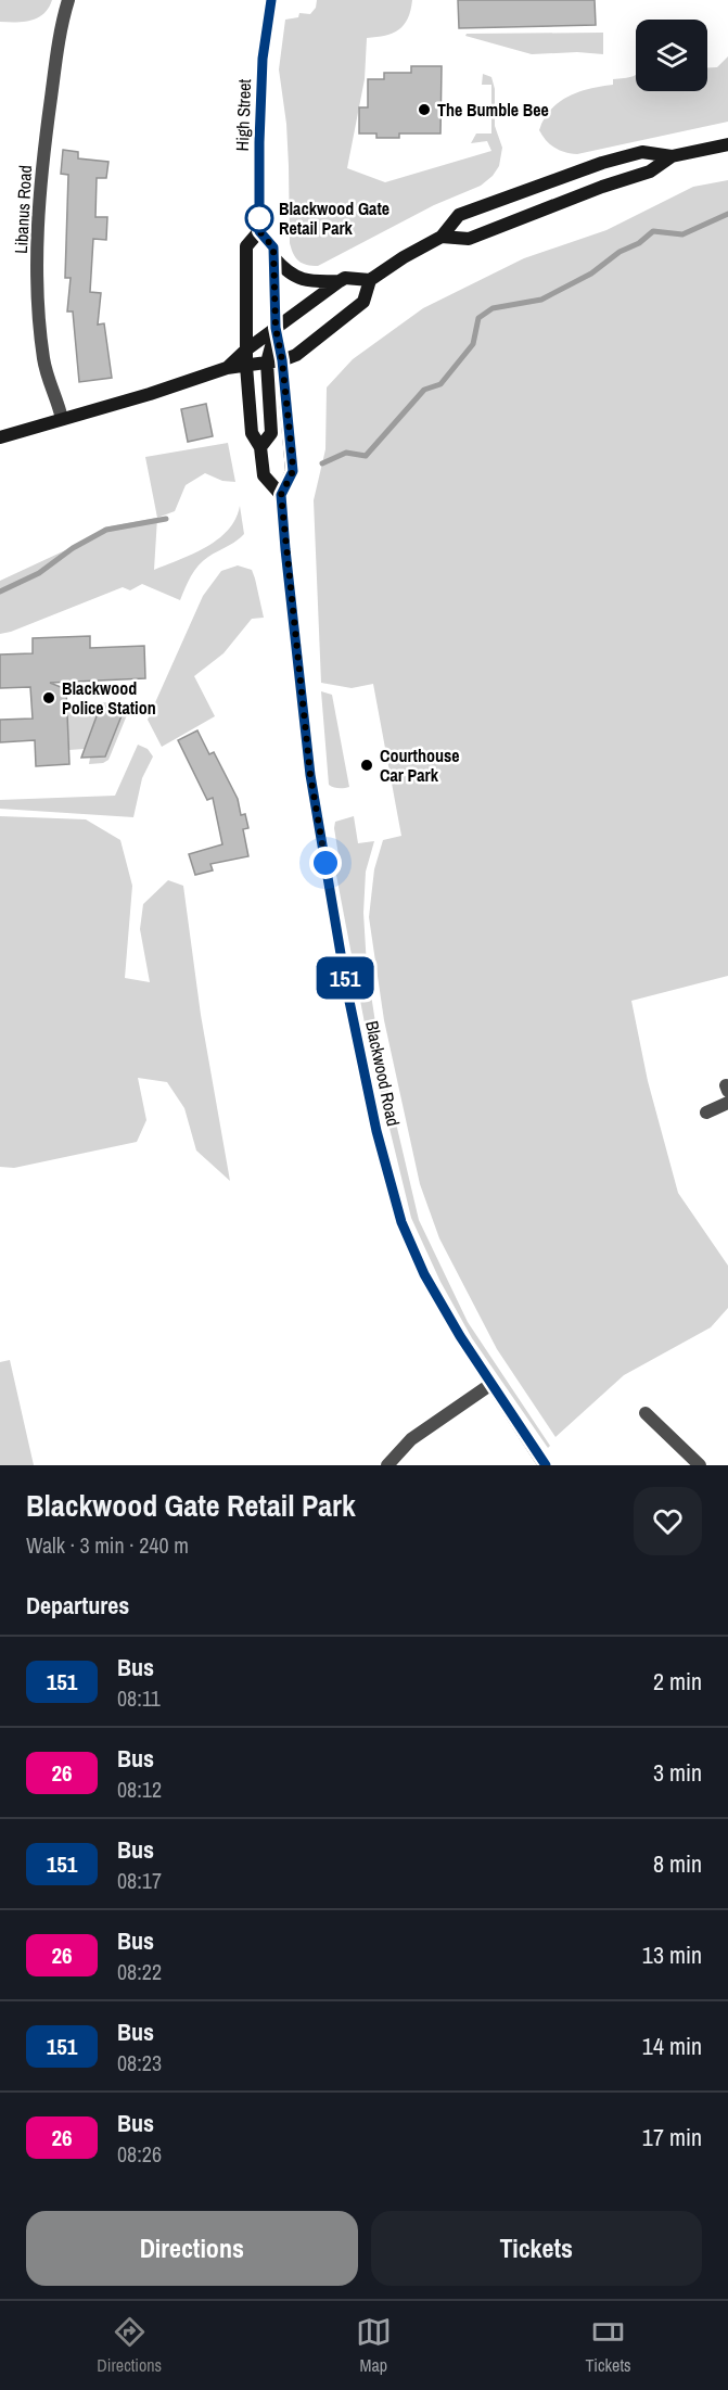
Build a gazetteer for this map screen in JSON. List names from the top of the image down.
{
  "streets": {
    "main road": ["High Street", "Blackwood Road"],
    "street": ["Libanus Road"]
  },
  "crossings": [
    ["High Street", "Blackwood Road"]
  ],
  "places": [
    "The Bumble Bee",
    "Blackwood Gate Retail Park",
    "Blackwood Police Station",
    "Courthouse Car Park"
  ],
  "lines": ["bus line 151"],
  "page": {
    "on_map": "151",
    "heading": [
      ["Blackwood Gate Retail Park", "Walk · 3 min · 240 m"],
      "Departures"
    ],
    "list": [
      {
        "mark": "151",
        "name": "Bus",
        "note": "08:11",
        "value": "2 min"
      },
      {
        "mark": "26",
        "name": "Bus",
        "note": "08:12",
        "value": "3 min"
      },
      {
        "mark": "151",
        "name": "Bus",
        "note": "08:17",
        "value": "8 min"
      },
      {
        "mark": "26",
        "name": "Bus",
        "note": "08:22",
        "value": "13 min"
      },
      {
        "mark": "151",
        "name": "Bus",
        "note": "08:23",
        "value": "14 min"
      },
      {
        "mark": "26",
        "name": "Bus",
        "note": "08:26",
        "value": "17 min"
      }
    ],
    "buttons": ["Directions", "Tickets"],
    "tabs": ["Directions", "Map", "Tickets"]
  }
}
